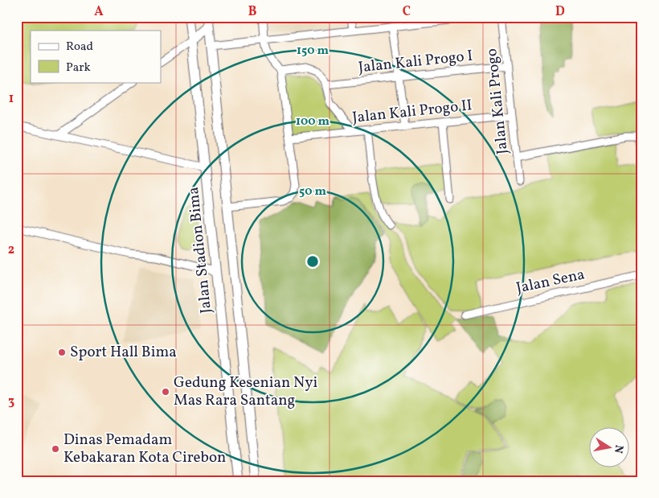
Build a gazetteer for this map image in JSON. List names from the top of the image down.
{
  "streets": {
    "street": [
      "Jalan Kali Progo I",
      "Jalan Kali Progo",
      "Jalan Kali Progo II",
      "Jalan Stadion Bima",
      "Jalan Sena"
    ]
  },
  "crossings": [
    ["Jalan Kali Progo I", "Jalan Kali Progo"],
    ["Jalan Kali Progo", "Jalan Kali Progo II"]
  ],
  "places": ["Sport Hall Bima", "Gedung Kesenian Nyi Mas Rara Santang", "Dinas Pemadam Kebakaran Kota Cirebon"],
  "legend": ["Road", "Park"],
  "north": "right",
  "grid": {
    "columns": [
      "A",
      "B",
      "C",
      "D"
    ],
    "rows": ["1", "2", "3"]
  },
  "rings": ["150 m", "100 m", "50 m"]
}
